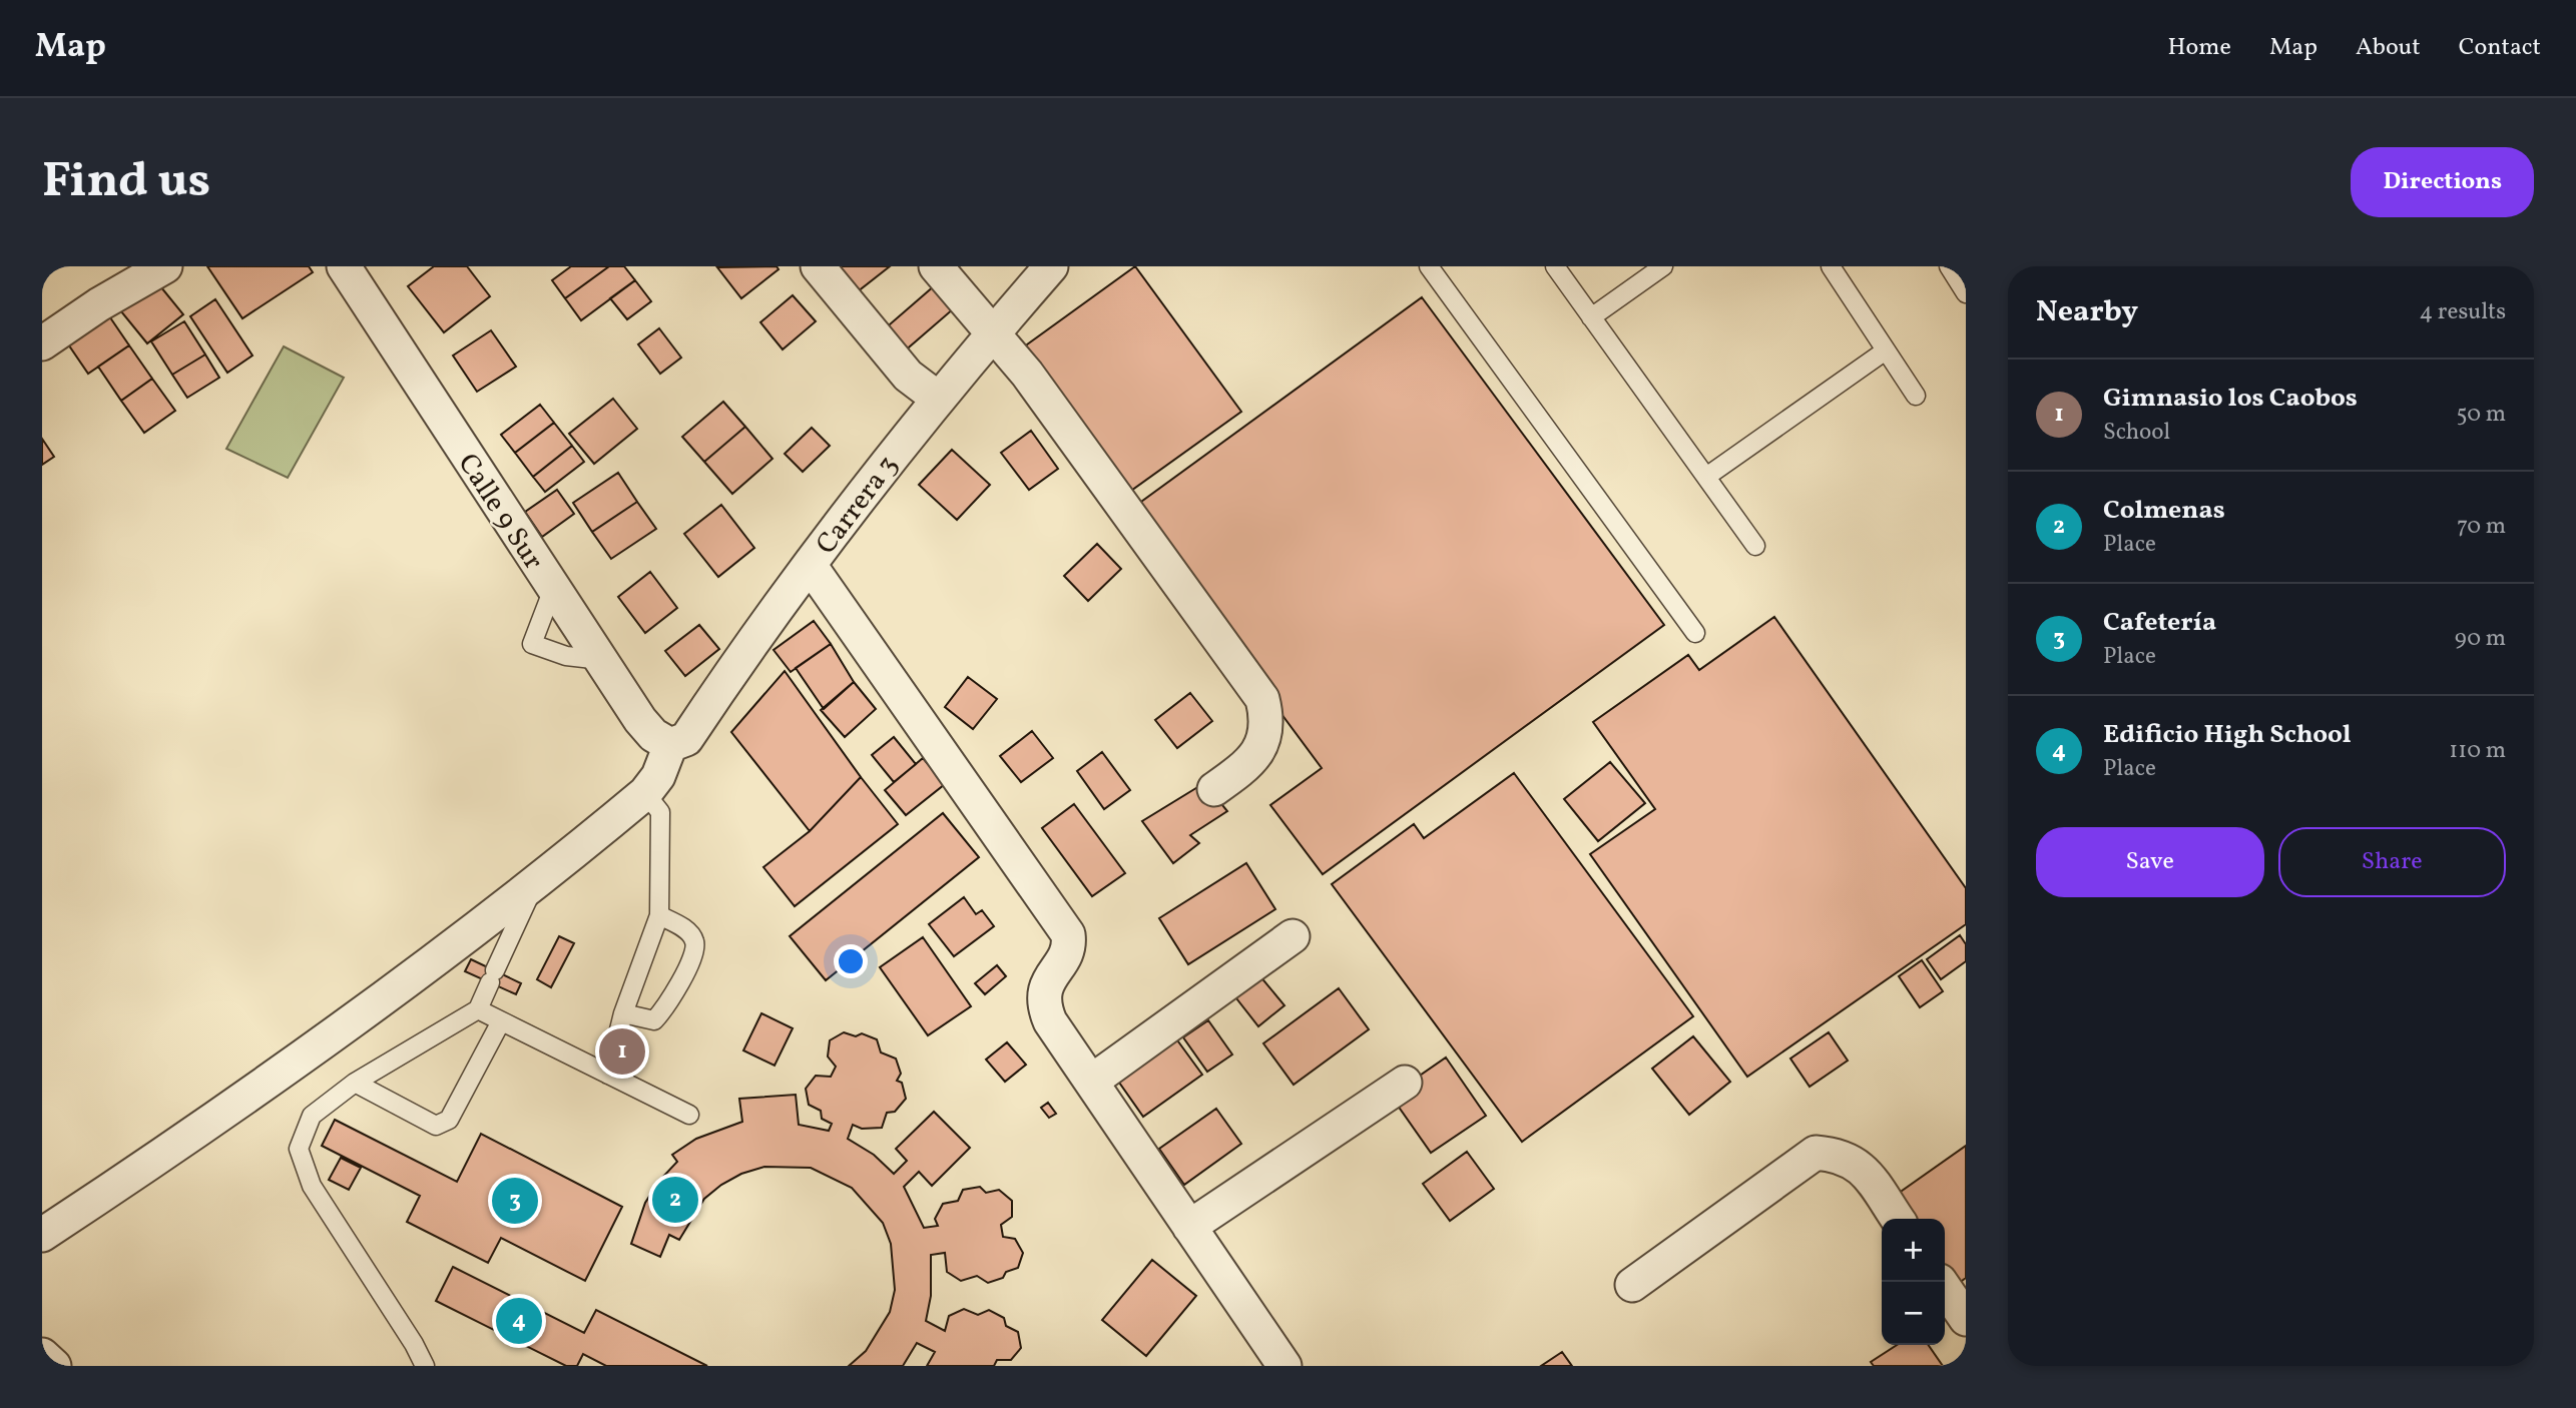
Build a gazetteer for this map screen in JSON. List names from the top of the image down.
{
  "streets": {
    "street": ["Carrera 3", "Calle 9 Sur"]
  },
  "crossings": [
    ["Carrera 3", "Calle 9 Sur"]
  ],
  "page": {
    "header": "Map",
    "nav": [
      "Home",
      "Map",
      "About",
      "Contact"
    ],
    "buttons": [
      "Directions",
      ["Save", "Share"]
    ],
    "title": "Find us",
    "heading": ["Nearby", "4 results"],
    "list": [
      {
        "mark": "1",
        "name": "Gimnasio los Caobos",
        "note": "School",
        "value": "50 m"
      },
      {
        "mark": "2",
        "name": "Colmenas",
        "note": "Place",
        "value": "70 m"
      },
      {
        "mark": "3",
        "name": "Cafetería",
        "note": "Place",
        "value": "90 m"
      },
      {
        "mark": "4",
        "name": "Edificio High School",
        "note": "Place",
        "value": "110 m"
      }
    ],
    "pins": [
      "1",
      "2",
      "3",
      "4"
    ],
    "map_buttons": ["+", "−"]
  }
}
